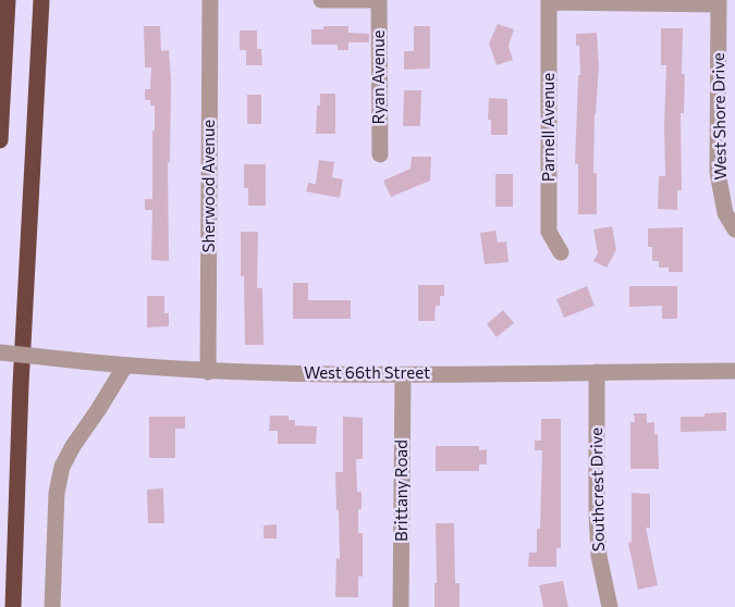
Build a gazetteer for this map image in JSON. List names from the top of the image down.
{
  "streets": {
    "street": [
      "Ryan Avenue",
      "West Shore Drive",
      "Parnell Avenue",
      "Sherwood Avenue",
      "West 66th Street",
      "Southcrest Drive",
      "Brittany Road"
    ]
  },
  "crossings": [
    ["Sherwood Avenue", "West 66th Street"],
    ["West 66th Street", "Southcrest Drive"],
    ["West 66th Street", "Brittany Road"]
  ]
}
